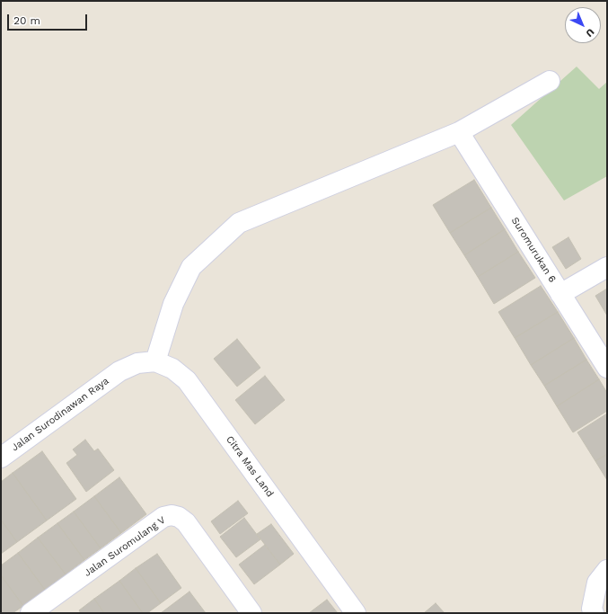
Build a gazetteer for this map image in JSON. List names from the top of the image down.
{
  "streets": {
    "street": [
      "Suromurukan 6",
      "Jalan Surodinawan Raya",
      "Citra Mas Land",
      "Jalan Suromulang V"
    ]
  },
  "crossings": [
    ["Jalan Surodinawan Raya", "Citra Mas Land"]
  ],
  "scale_bar": "20 m",
  "north": "bottom right"
}
